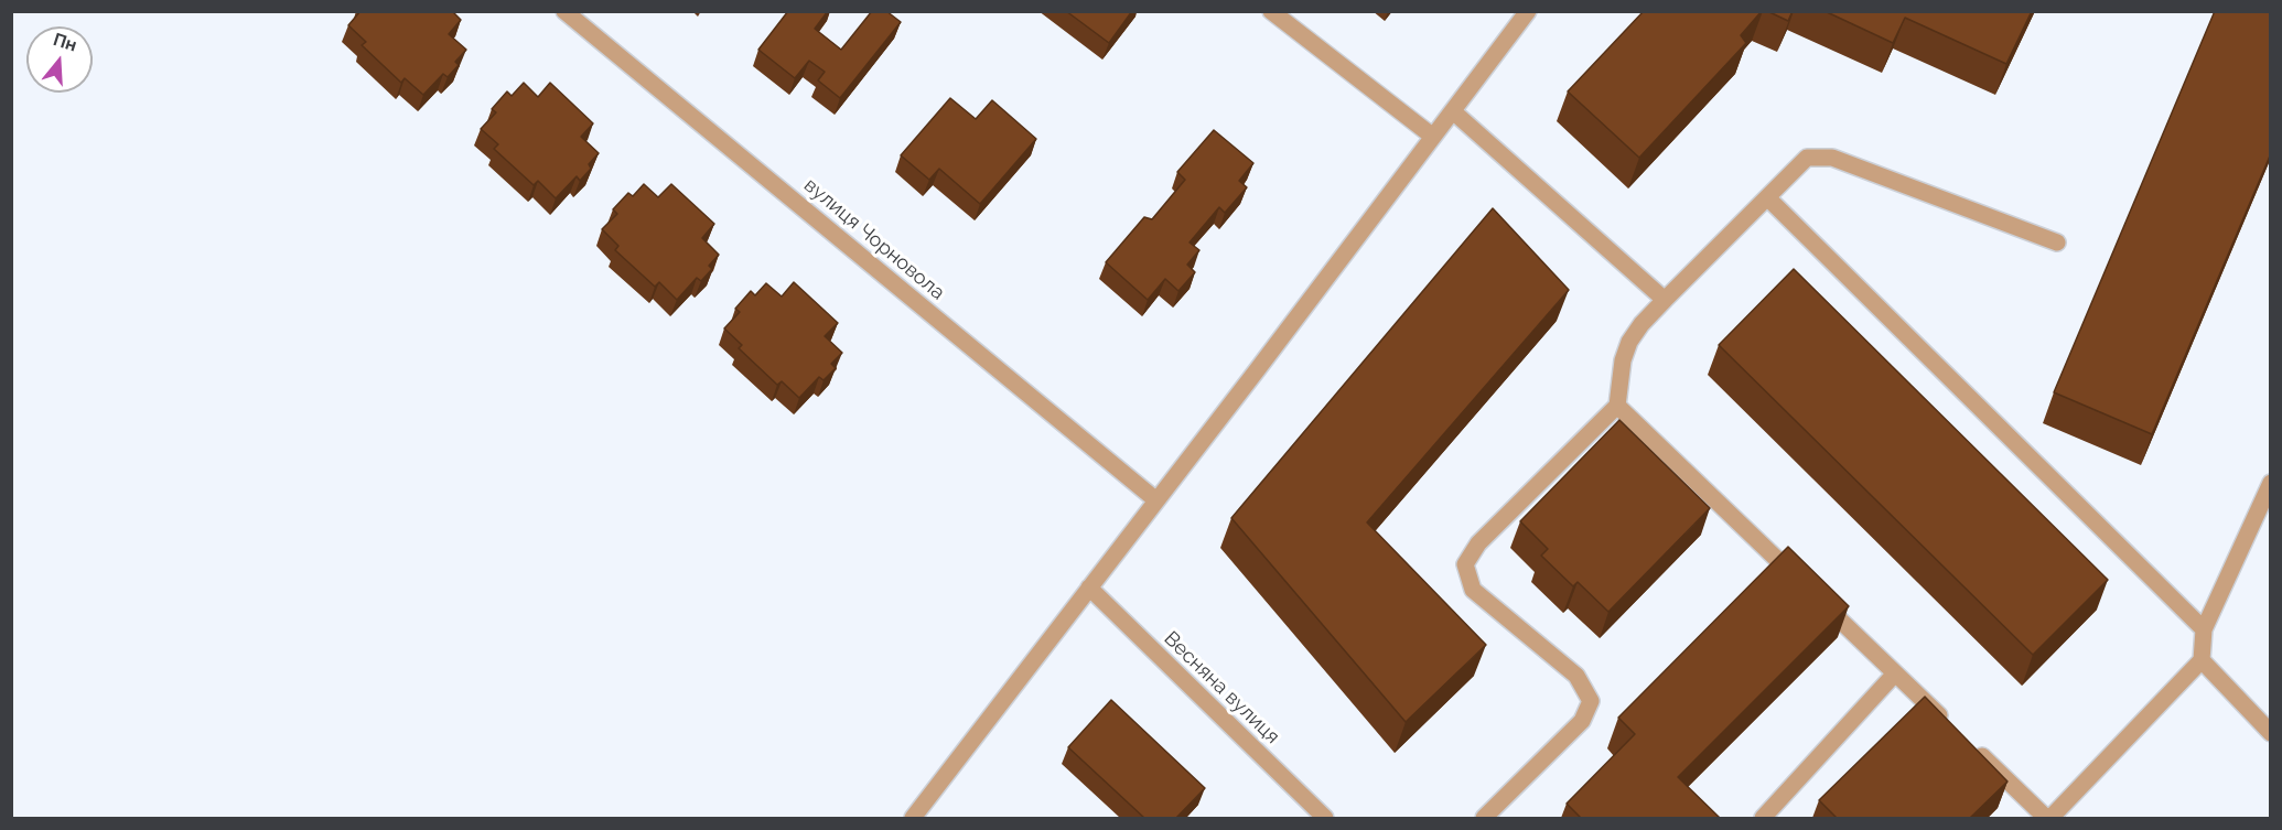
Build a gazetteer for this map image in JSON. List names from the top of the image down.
{
  "streets": {
    "street": ["вулиця Чорновола", "Весняна вулиця"]
  },
  "north": "top"
}
